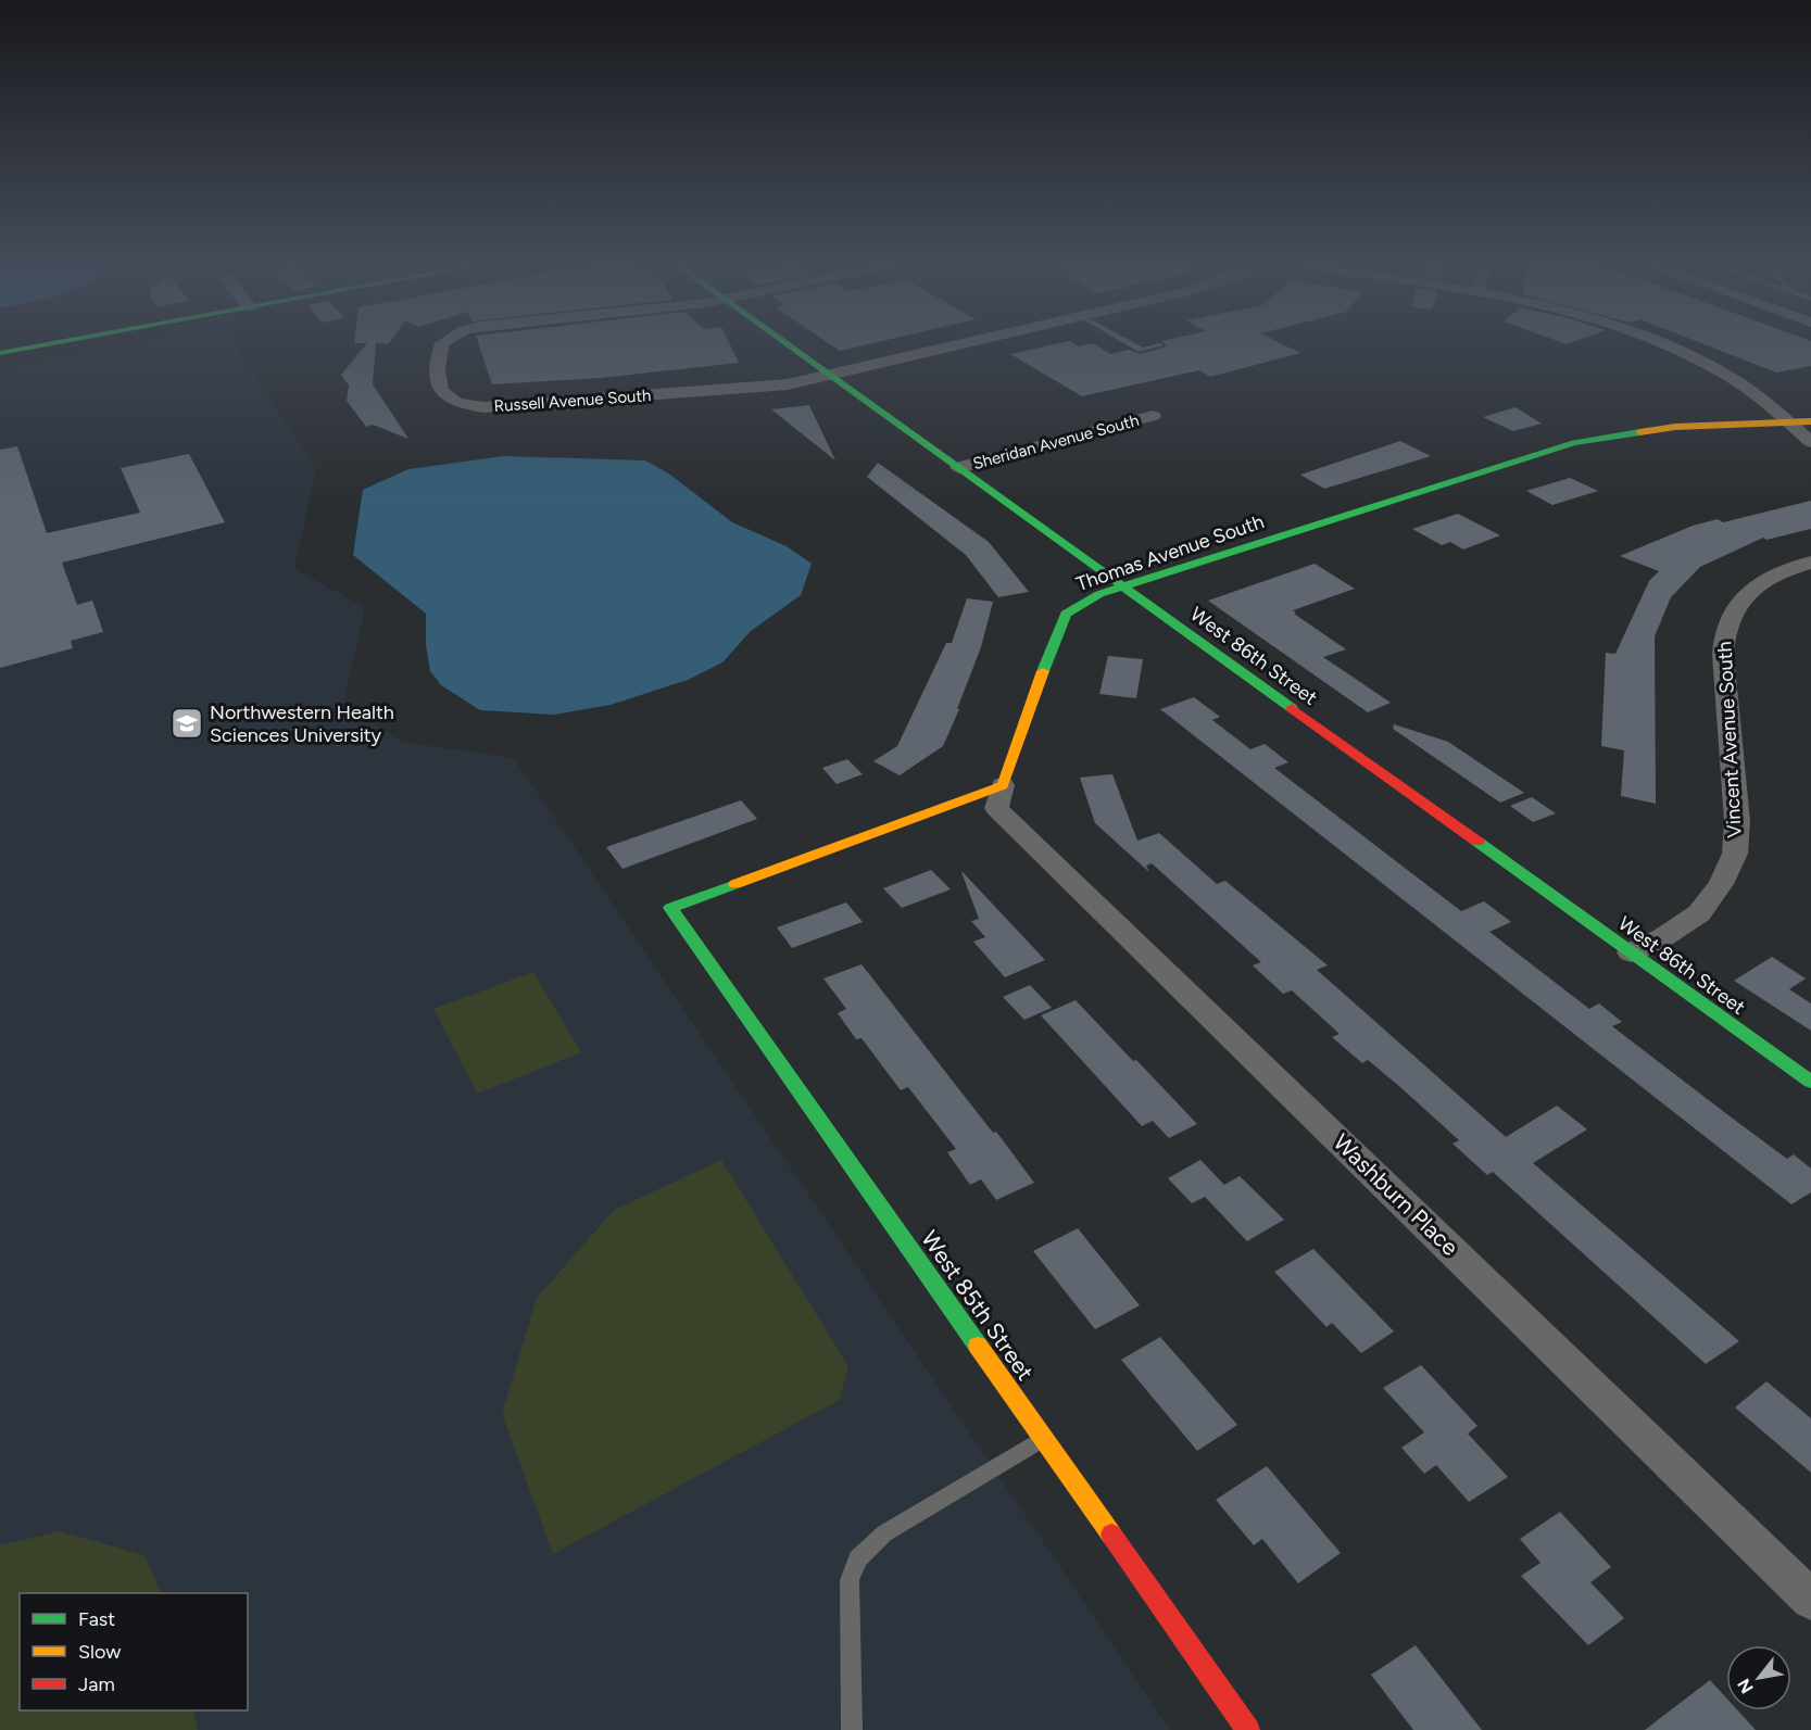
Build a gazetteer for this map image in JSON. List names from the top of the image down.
{
  "streets": {
    "street": [
      "Russell Avenue South",
      "Sheridan Avenue South",
      "Thomas Avenue South",
      "West 86th Street",
      "Vincent Avenue South",
      "Washburn Place",
      "West 85th Street"
    ]
  },
  "crossings": [
    ["Russell Avenue South", "West 86th Street"],
    ["Sheridan Avenue South", "West 86th Street"],
    ["Thomas Avenue South", "West 86th Street"],
    ["Thomas Avenue South", "Washburn Place"],
    ["Thomas Avenue South", "West 85th Street"],
    ["West 86th Street", "Vincent Avenue South"],
    ["Washburn Place", "West 85th Street"]
  ],
  "places": {
    "school or university": ["Northwestern Health Sciences University"]
  },
  "legend": ["Fast", "Slow", "Jam"],
  "north": "bottom left"
}
